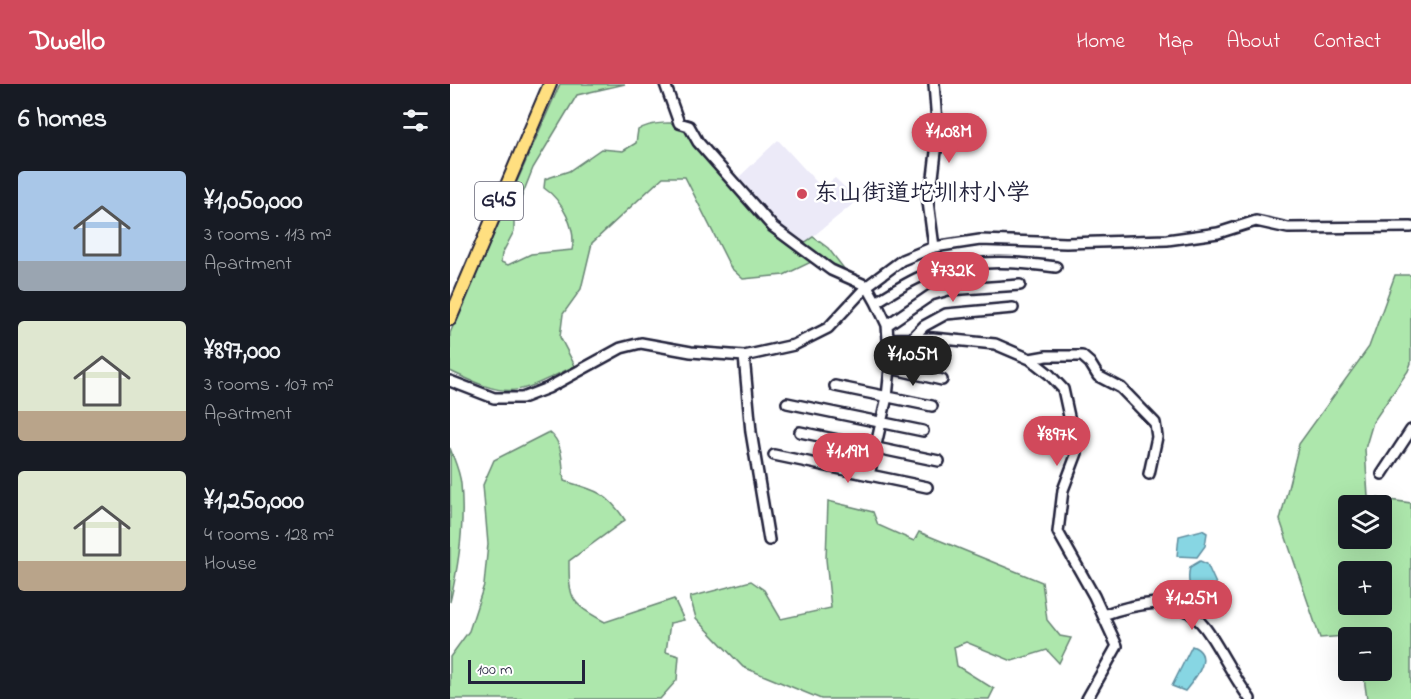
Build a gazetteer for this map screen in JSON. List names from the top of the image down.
{
  "streets": {
    "highway": ["G45"]
  },
  "places": ["东山街道坨圳村小学"],
  "scale_bar": "100 m",
  "page": {
    "header": "Dwello",
    "nav": [
      "Home",
      "Map",
      "About",
      "Contact"
    ],
    "heading": "6 homes",
    "price": [
      "¥1.08M",
      "¥732K",
      "¥1.05M",
      "¥897K",
      "¥1.19M",
      "¥1.25M"
    ],
    "list": [
      {
        "name": "¥1,050,000",
        "note": "3 rooms · 113 m² · Apartment"
      },
      {
        "name": "¥897,000",
        "note": "3 rooms · 107 m² · Apartment"
      },
      {
        "name": "¥1,250,000",
        "note": "4 rooms · 128 m² · House"
      }
    ],
    "map_buttons": ["+", "−"],
    "scale": "100 m"
  }
}
